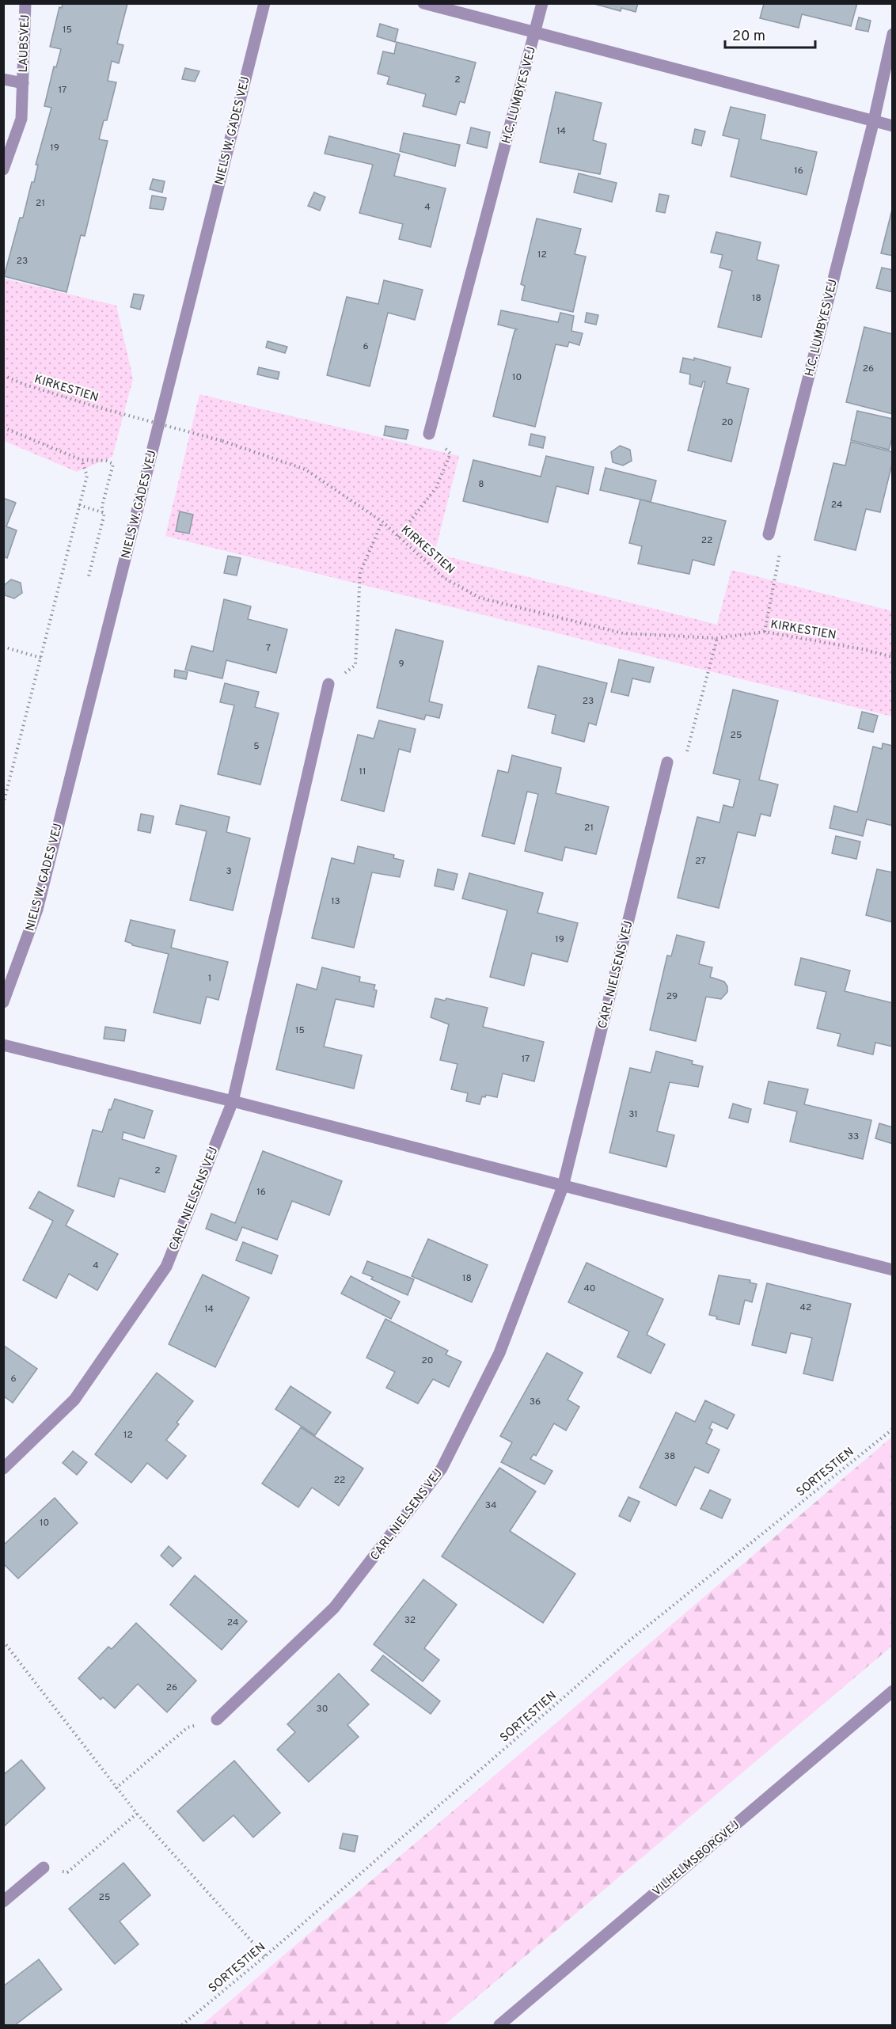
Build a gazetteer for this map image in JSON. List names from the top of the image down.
{
  "streets": {
    "street": [
      "LAUBSVEJ",
      "H.C. LUMBYES VEJ",
      "NIELS W. GADES VEJ",
      "CARL NIELSENS VEJ",
      "VILHELMSBORGVEJ"
    ],
    "path": ["KIRKESTIEN", "SORTESTIEN"]
  },
  "house_numbers": [
    "15",
    "2",
    "17",
    "14",
    "19",
    "16",
    "21",
    "4",
    "12",
    "23",
    "18",
    "6",
    "26",
    "10",
    "20",
    "8",
    "24",
    "22",
    "7",
    "9",
    "23",
    "25",
    "5",
    "11",
    "21",
    "27",
    "3",
    "13",
    "19",
    "1",
    "29",
    "15",
    "17",
    "31",
    "33",
    "2",
    "16",
    "4",
    "18",
    "40",
    "42",
    "14",
    "20",
    "6",
    "36",
    "12",
    "38",
    "22",
    "34",
    "10",
    "32",
    "24",
    "26",
    "30",
    "25"
  ],
  "scale_bar": "20 m"
}
